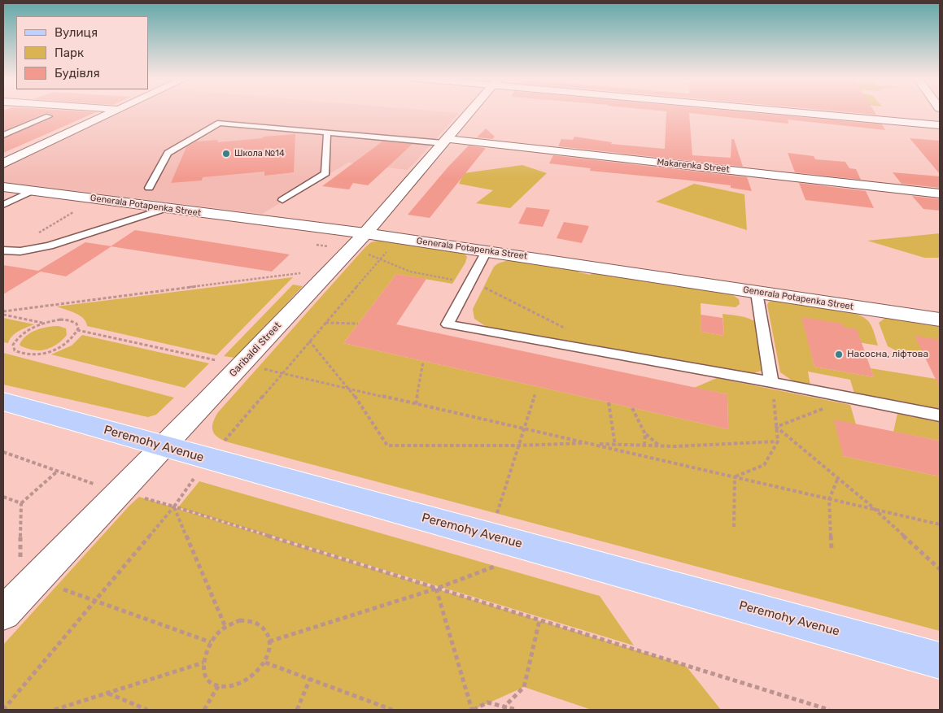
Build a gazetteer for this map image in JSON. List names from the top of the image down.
{
  "streets": {
    "main road": ["Peremohy Avenue"],
    "street": ["Makarenka Street", "Generala Potapenka Street", "Garibaldi Street"]
  },
  "crossings": [
    ["Makarenka Street", "Garibaldi Street"],
    ["Generala Potapenka Street", "Garibaldi Street"],
    ["Garibaldi Street", "Peremohy Avenue"]
  ],
  "places": ["Школа №14", "Насосна, ліфтова"],
  "legend": ["Вулиця", "Парк", "Будівля"]
}
